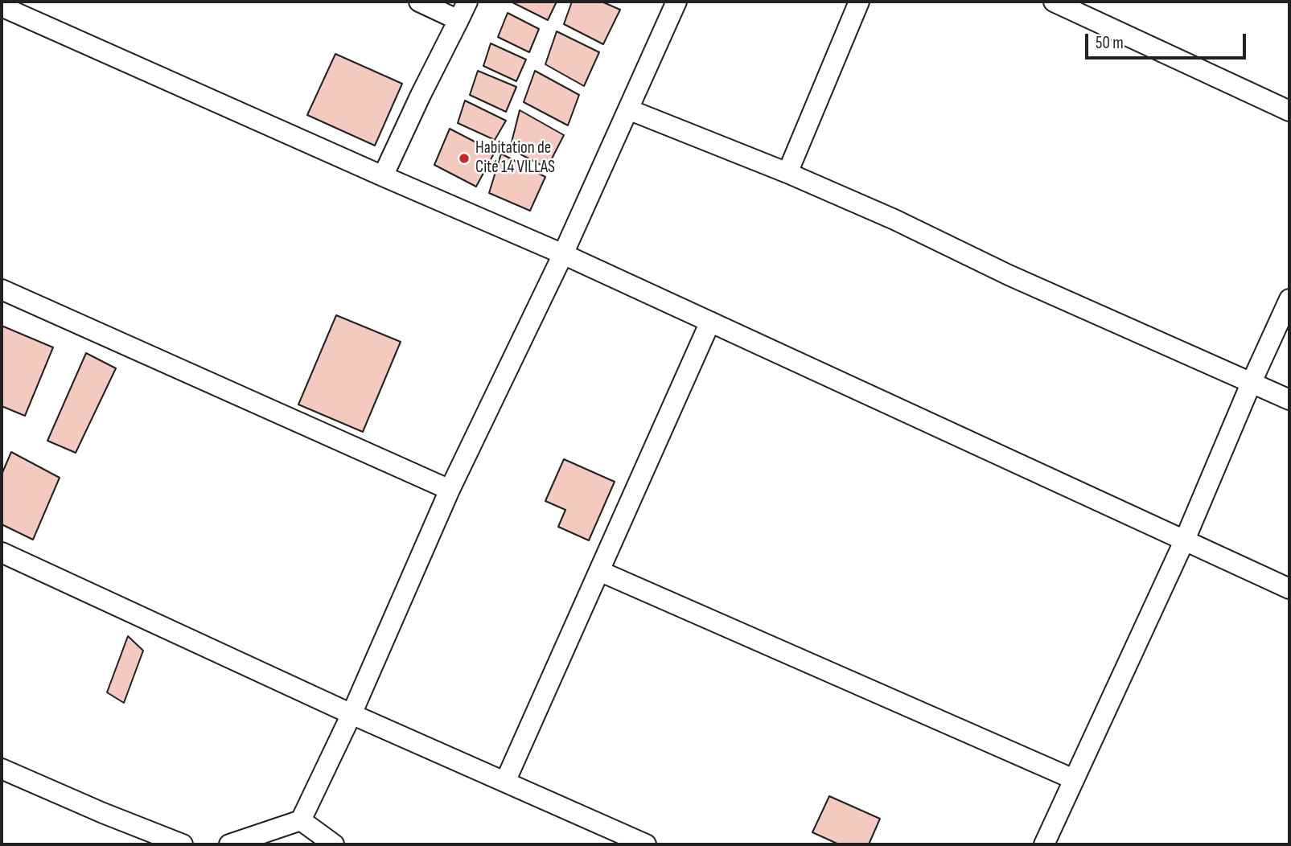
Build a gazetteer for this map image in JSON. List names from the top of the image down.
{
  "places": ["Habitation de Cité 14 VILLAS"],
  "scale_bar": "50 m"
}
